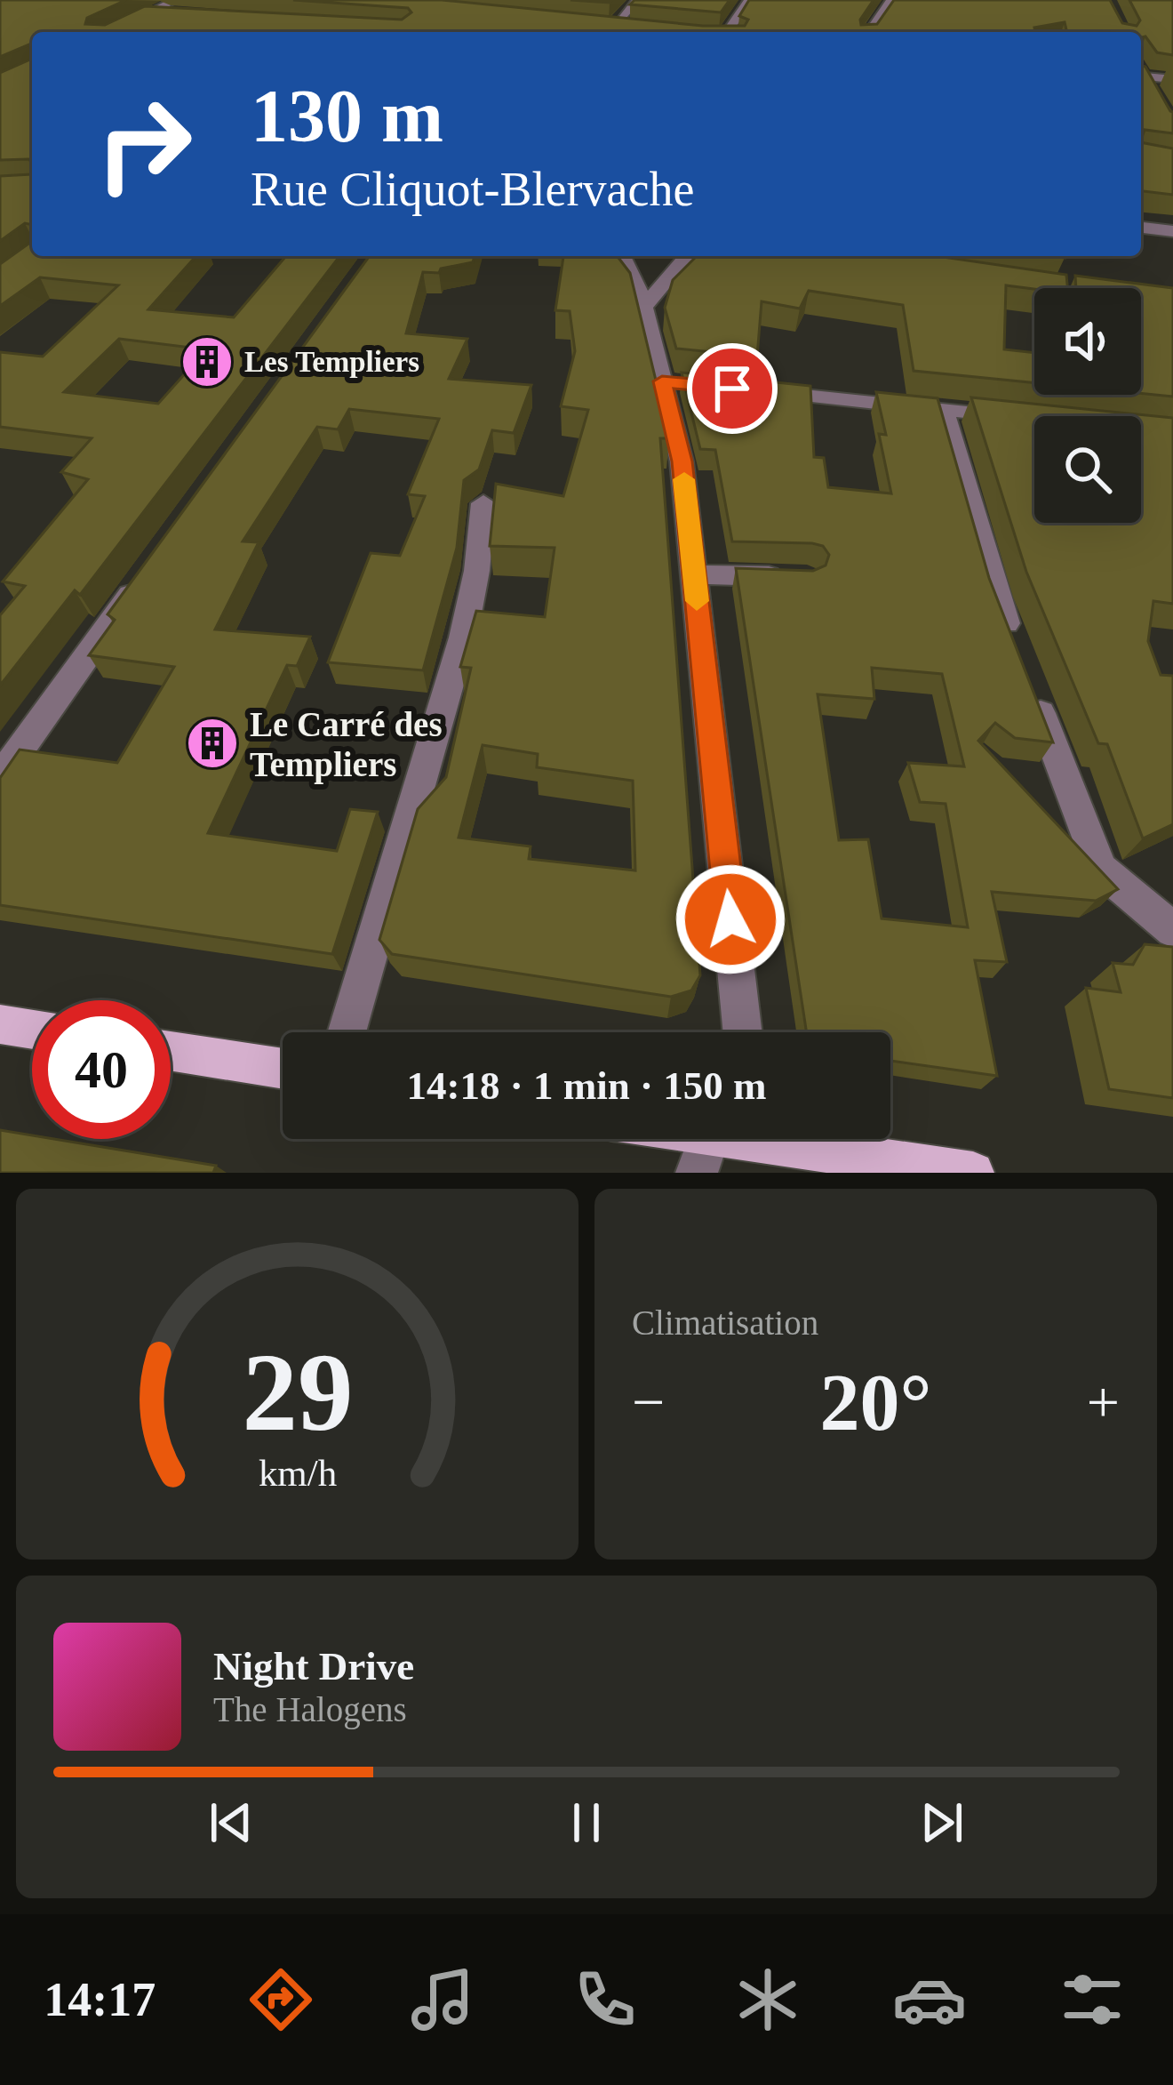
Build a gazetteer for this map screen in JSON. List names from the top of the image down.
{
  "places": {
    "building": ["Les Templiers", "Le Carré des Templiers"]
  },
  "page": {
    "turn": ["130 m", "Rue Cliquot-Blervache"],
    "limit": "40",
    "trip": "14:18 · 1 min · 150 m",
    "tile": "Climatisation",
    "heat": ["−", "20°", "+"],
    "song": ["Night Drive", "The Halogens"],
    "tabs": "14:17",
    "gauge": ["29", "km/h"]
  }
}
